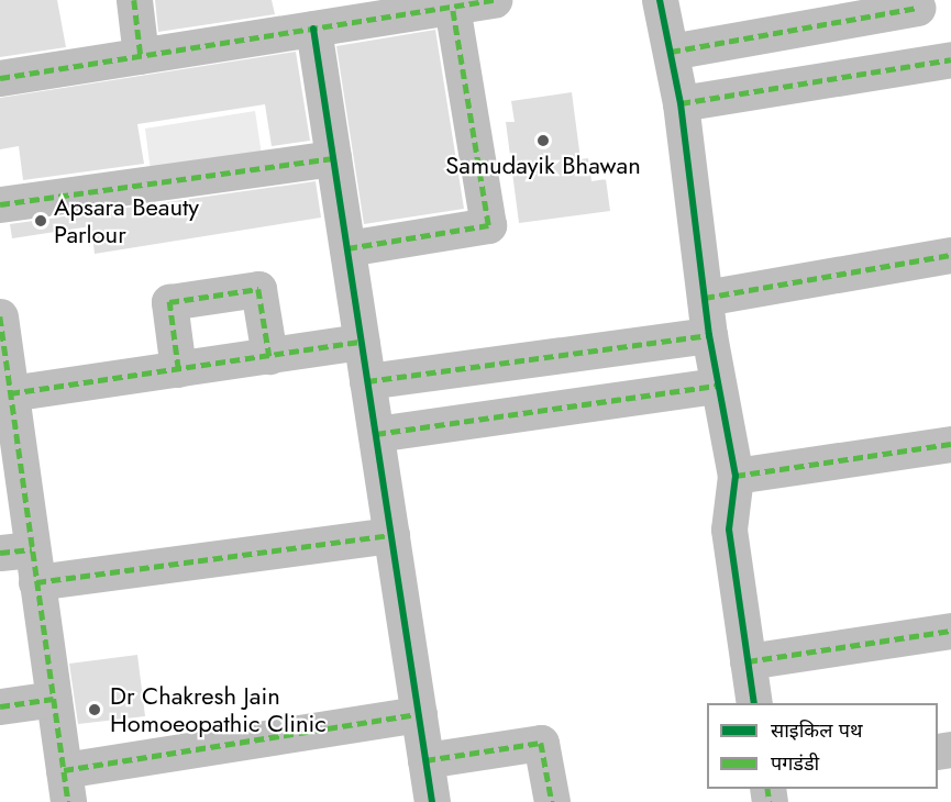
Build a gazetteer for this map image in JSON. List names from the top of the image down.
{
  "places": ["Samudayik Bhawan", "Apsara Beauty Parlour", "Dr Chakresh Jain Homoeopathic Clinic"],
  "legend": ["साइकिल पथ", "पगडंडी"]
}
